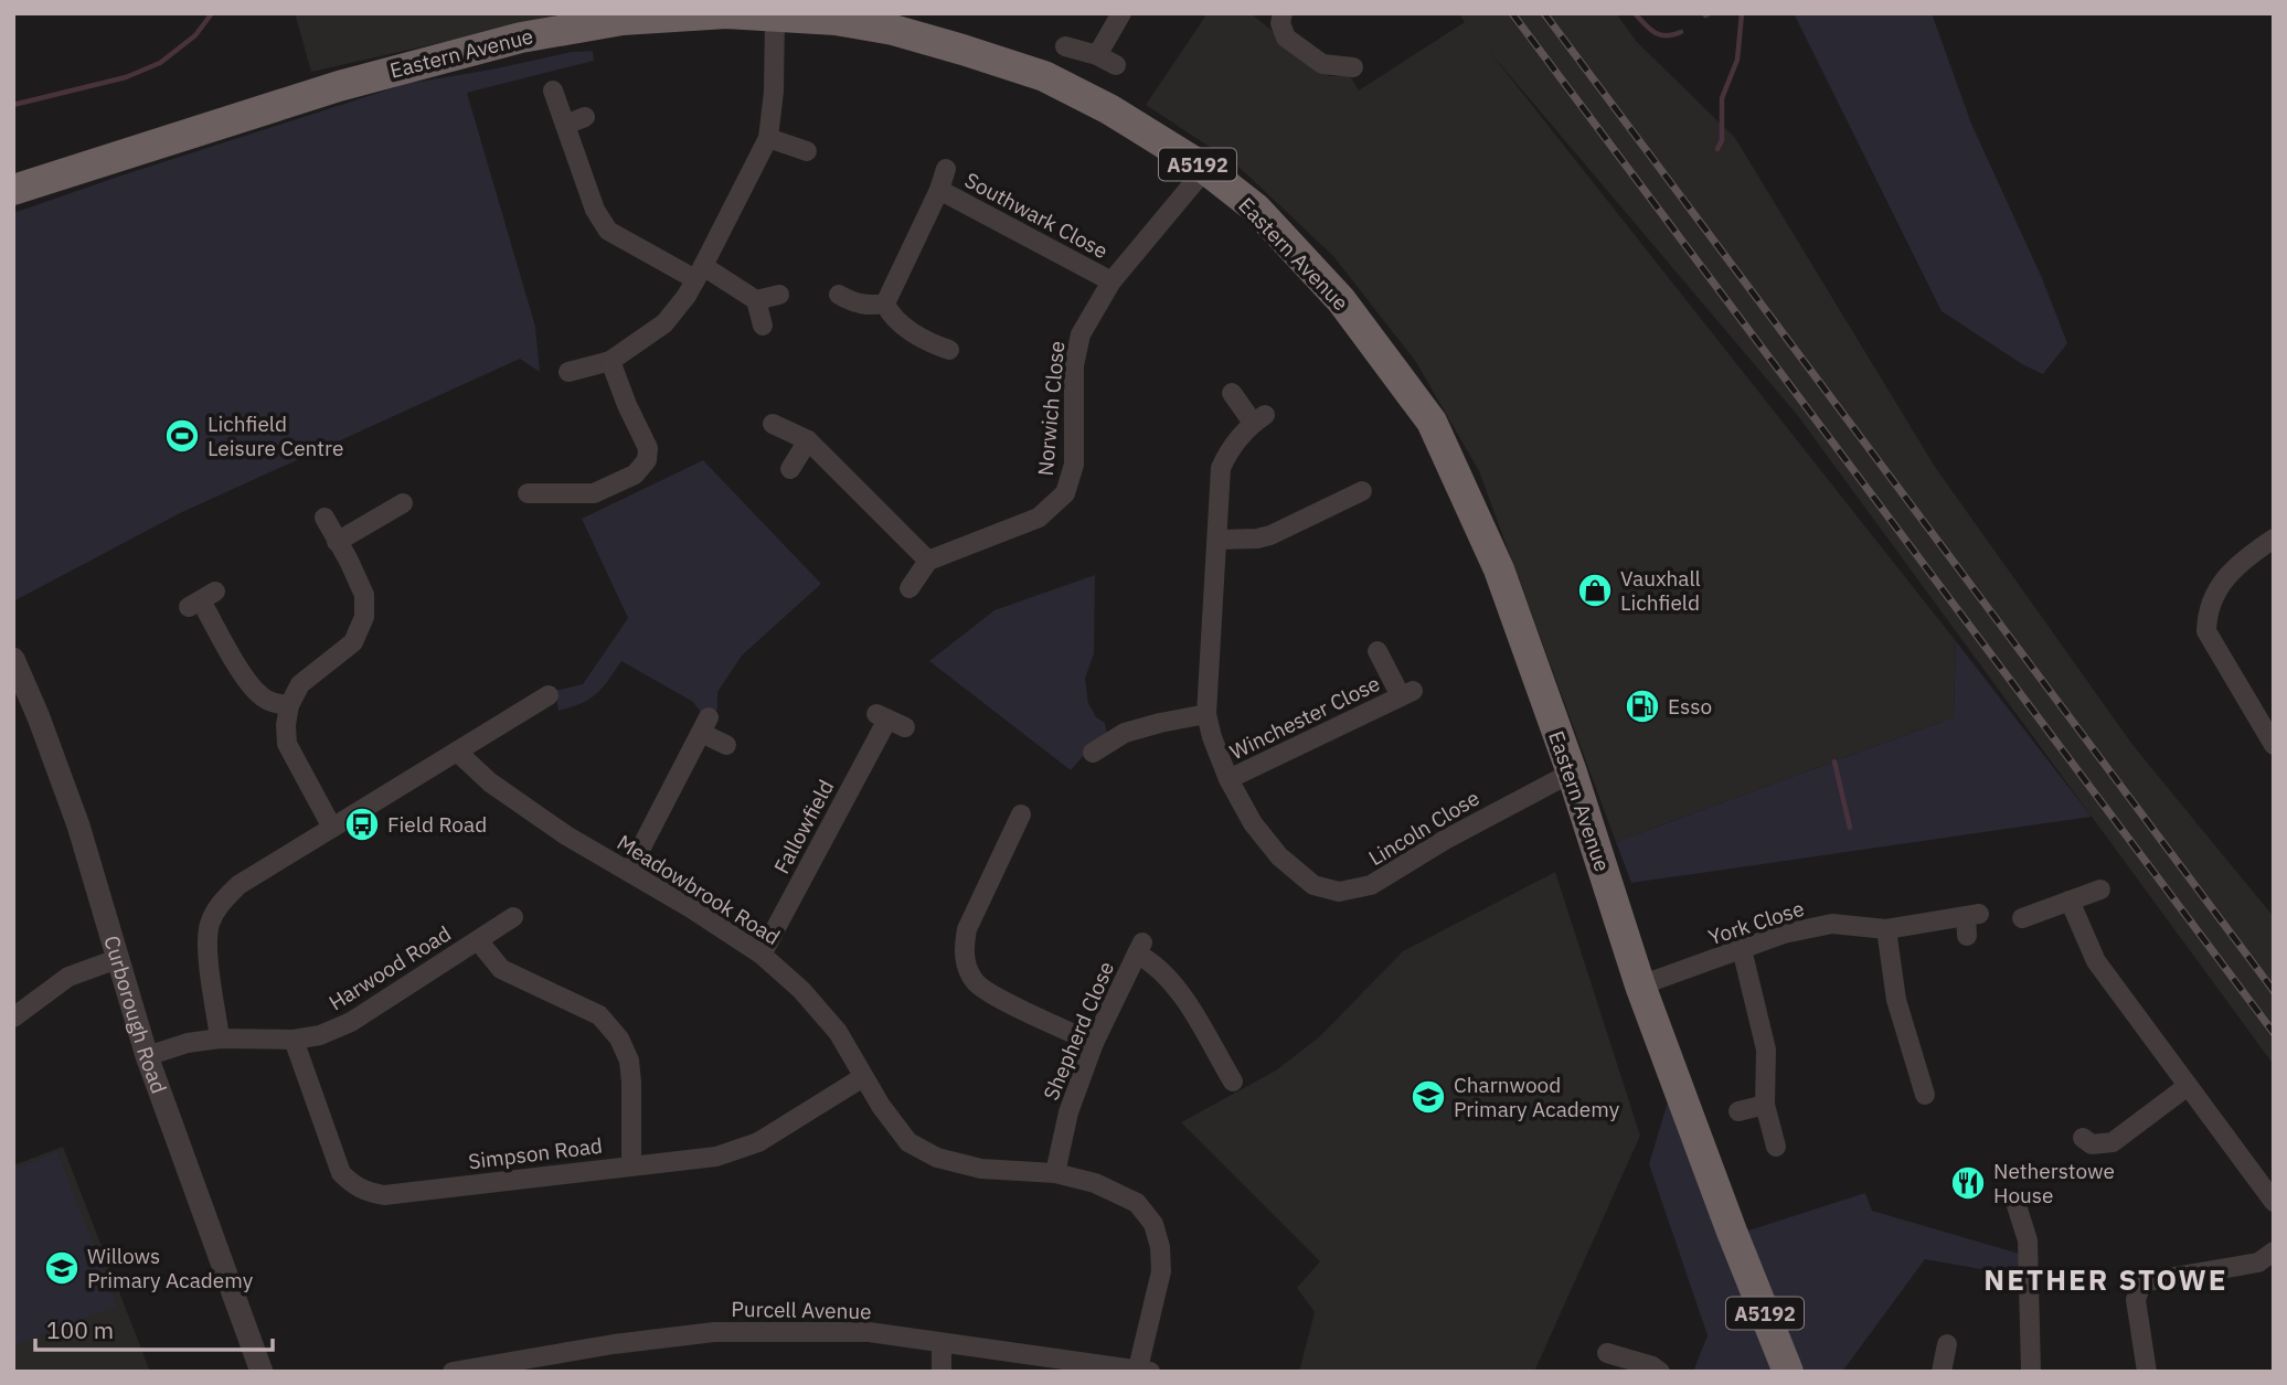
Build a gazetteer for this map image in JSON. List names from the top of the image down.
{
  "streets": {
    "highway": ["Eastern Avenue", "A5192"],
    "street": [
      "Southwark Close",
      "Norwich Close",
      "Winchester Close",
      "Fallowfield",
      "Lincoln Close",
      "Meadowbrook Road",
      "York Close",
      "Harwood Road",
      "Curborough Road",
      "Shepherd Close",
      "Simpson Road",
      "Purcell Avenue"
    ]
  },
  "crossings": [
    ["Eastern Avenue", "Norwich Close"],
    ["Eastern Avenue", "Lincoln Close"],
    ["Eastern Avenue", "York Close"],
    ["Southwark Close", "Norwich Close"],
    ["Winchester Close", "Lincoln Close"],
    ["Fallowfield", "Meadowbrook Road"],
    ["Meadowbrook Road", "Shepherd Close"],
    ["Meadowbrook Road", "Simpson Road"],
    ["Meadowbrook Road", "Purcell Avenue"],
    ["Harwood Road", "Curborough Road"],
    ["Harwood Road", "Simpson Road"]
  ],
  "districts": ["NETHER STOWE"],
  "places": {
    "sports": ["Lichfield Leisure Centre"],
    "shop": ["Vauxhall Lichfield"],
    "fuel station": ["Esso"],
    "bus stop": ["Field Road"],
    "school or university": ["Charnwood Primary Academy", "Willows Primary Academy"],
    "restaurant": ["Netherstowe House"]
  },
  "scale_bar": "100 m"
}
